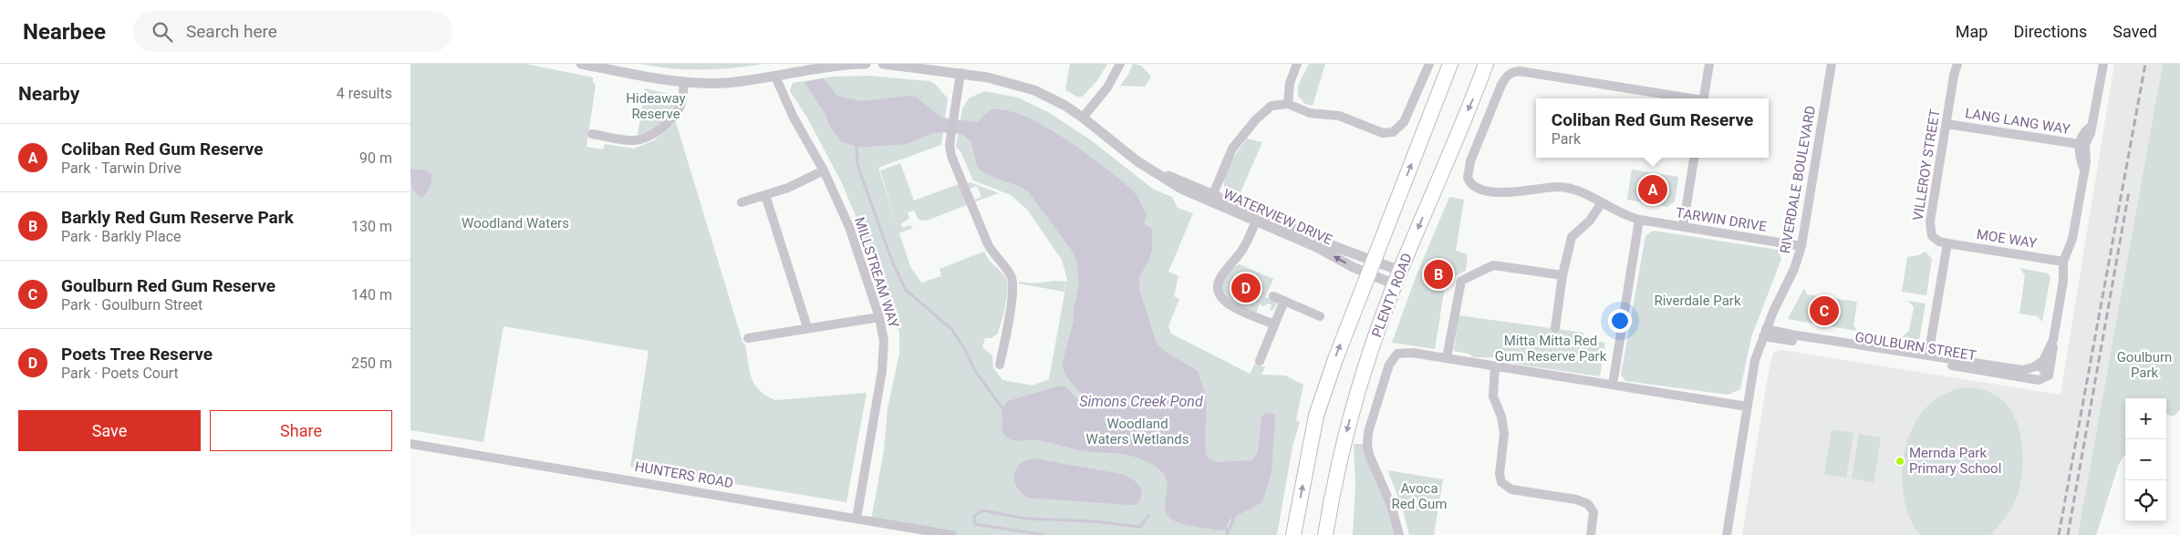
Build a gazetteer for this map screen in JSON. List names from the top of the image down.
{
  "streets": {
    "highway": ["PLENTY ROAD"],
    "street": [
      "LANG LANG WAY",
      "VILLEROY STREET",
      "RIVERDALE BOULEVARD",
      "WATERVIEW DRIVE",
      "TARWIN DRIVE",
      "MOE WAY",
      "MILLSTREAM WAY",
      "GOULBURN STREET",
      "HUNTERS ROAD"
    ]
  },
  "crossings": [
    ["LANG LANG WAY", "VILLEROY STREET"],
    ["VILLEROY STREET", "MOE WAY"],
    ["RIVERDALE BOULEVARD", "TARWIN DRIVE"],
    ["RIVERDALE BOULEVARD", "GOULBURN STREET"],
    ["WATERVIEW DRIVE", "PLENTY ROAD"],
    ["MILLSTREAM WAY", "HUNTERS ROAD"]
  ],
  "water": ["Simons Creek Pond"],
  "parks": [
    "Hideaway Reserve",
    "Woodland Waters",
    "Riverdale Park",
    "Mitta Mitta Red Gum Reserve Park",
    "Goulburn Park",
    "Woodland Waters Wetlands",
    "Avoca Red Gum"
  ],
  "places": ["Mernda Park Primary School"],
  "page": {
    "header": "Nearbee",
    "search": "Search here",
    "nav": ["Map", "Directions", "Saved"],
    "heading": ["Nearby", "4 results"],
    "popup": ["Coliban Red Gum Reserve", "Park"],
    "list": [
      {
        "mark": "A",
        "name": "Coliban Red Gum Reserve",
        "note": "Park · Tarwin Drive",
        "value": "90 m"
      },
      {
        "mark": "B",
        "name": "Barkly Red Gum Reserve Park",
        "note": "Park · Barkly Place",
        "value": "130 m"
      },
      {
        "mark": "C",
        "name": "Goulburn Red Gum Reserve",
        "note": "Park · Goulburn Street",
        "value": "140 m"
      },
      {
        "mark": "D",
        "name": "Poets Tree Reserve",
        "note": "Park · Poets Court",
        "value": "250 m"
      }
    ],
    "pins": [
      "A",
      "B",
      "D",
      "C"
    ],
    "buttons": ["Save", "Share"],
    "map_buttons": ["+", "−"]
  }
}
